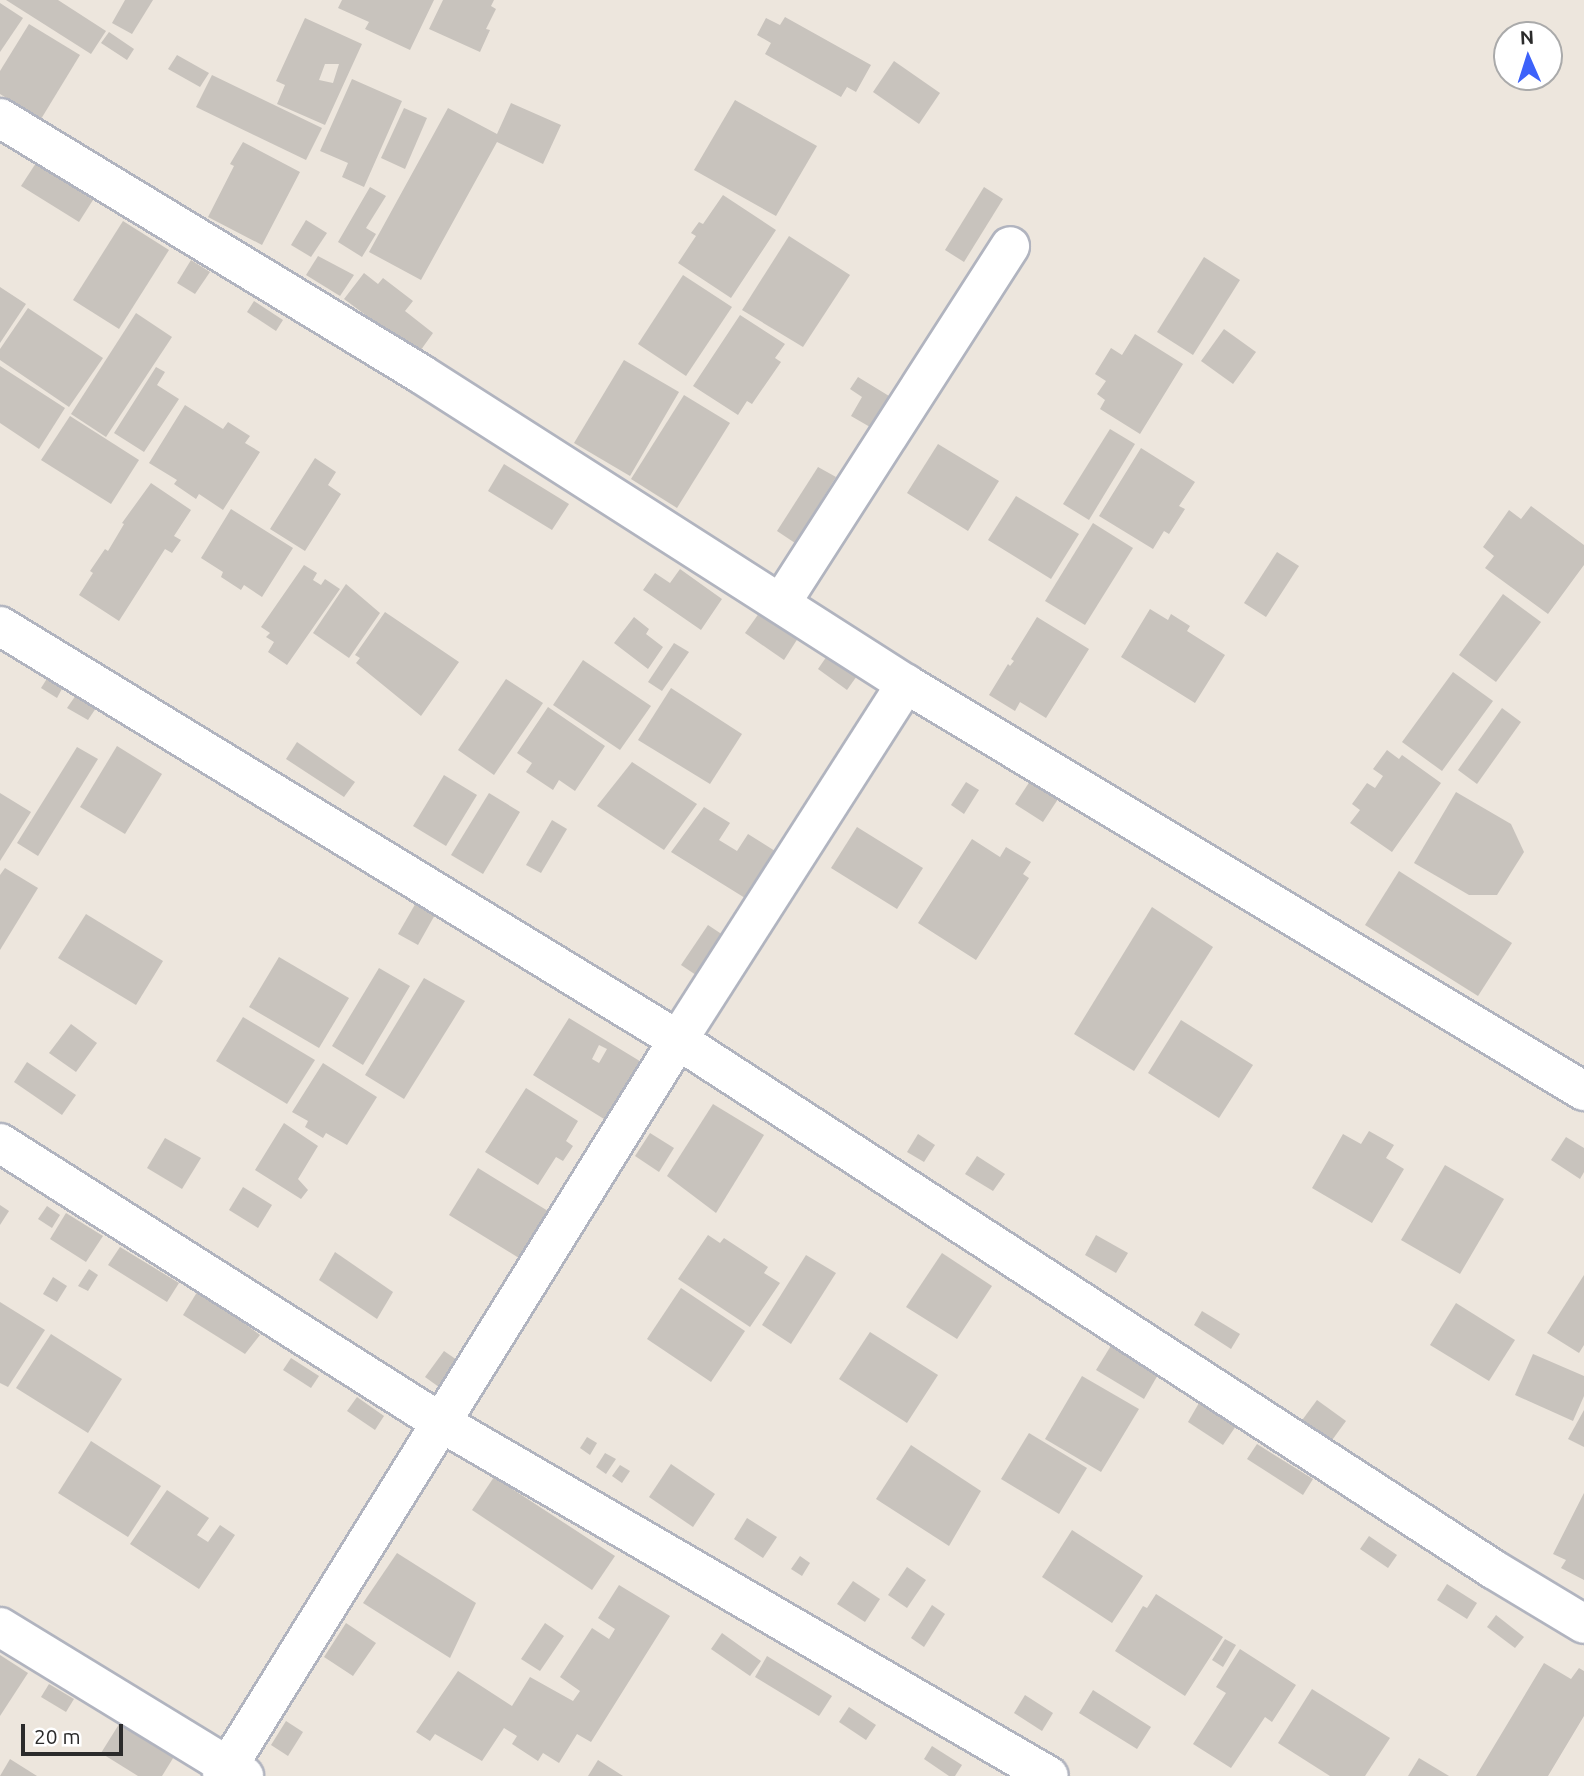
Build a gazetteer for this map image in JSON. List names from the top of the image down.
{
  "scale_bar": "20 m",
  "north": "top"
}
